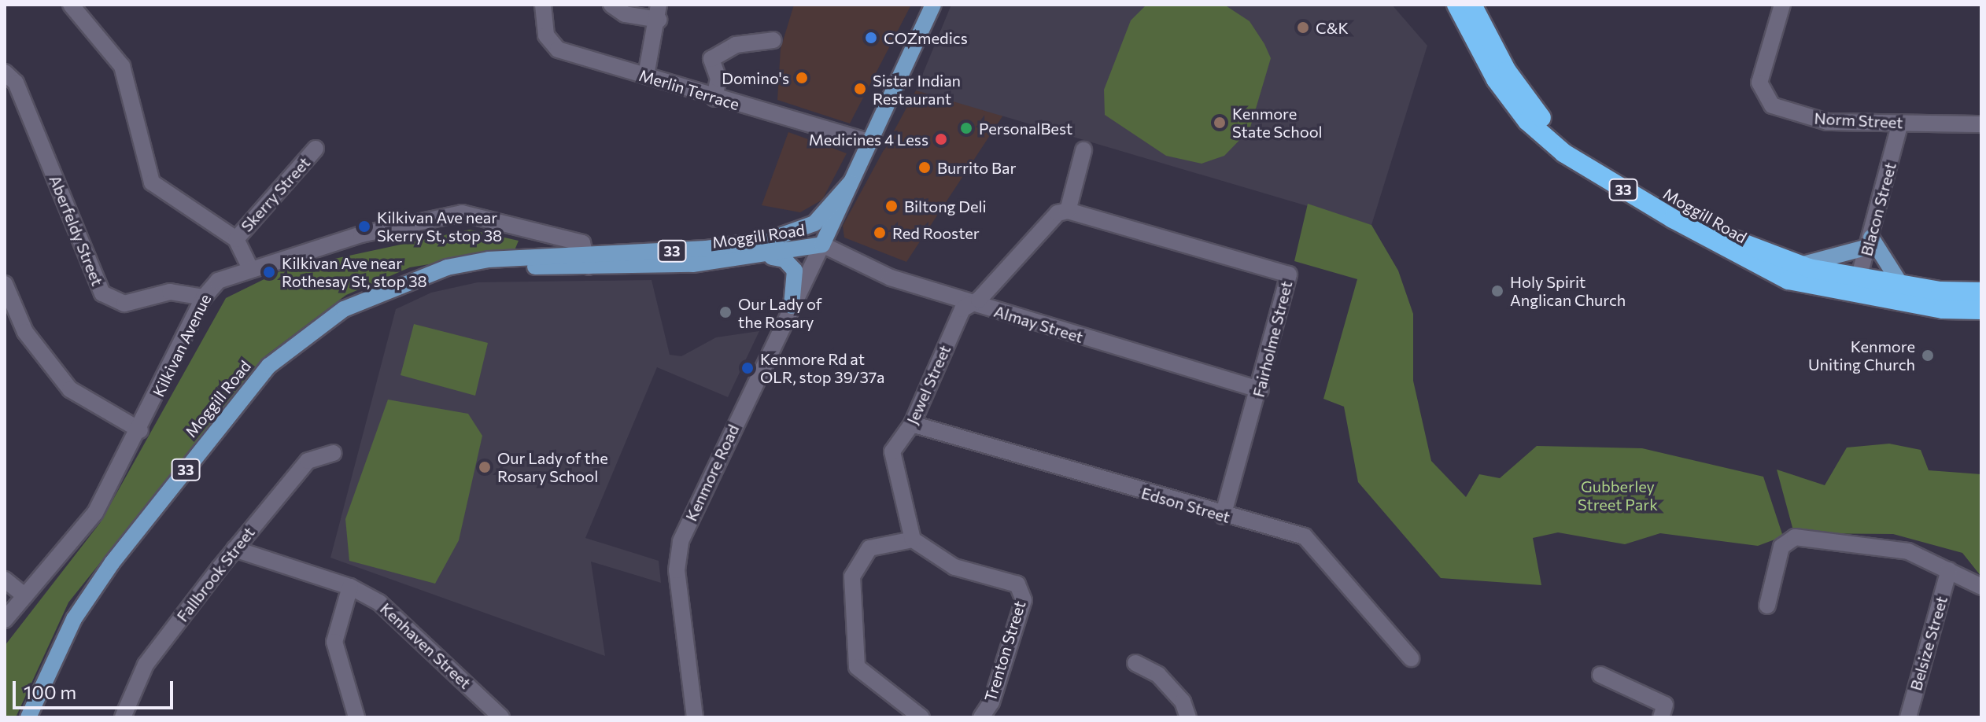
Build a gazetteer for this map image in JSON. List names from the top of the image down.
{
  "streets": {
    "highway": ["33", "Moggill Road"],
    "street": [
      "Merlin Terrace",
      "Norm Street",
      "Skerry Street",
      "Blacon Street",
      "Aberfeldy Street",
      "Almay Street",
      "Fairholme Street",
      "Kilkivan Avenue",
      "Jewel Street",
      "Kenmore Road",
      "Edson Street",
      "Fallbrook Street",
      "Belsize Street",
      "Kenhaven Street",
      "Trenton Street"
    ]
  },
  "crossings": [
    ["Merlin Terrace", "Moggill Road"],
    ["Norm Street", "Blacon Street"],
    ["Blacon Street", "Moggill Road"],
    ["Moggill Road", "Almay Street"],
    ["Moggill Road", "Kilkivan Avenue"],
    ["Moggill Road", "Kenmore Road"],
    ["Aberfeldy Street", "Kilkivan Avenue"],
    ["Almay Street", "Fairholme Street"],
    ["Almay Street", "Jewel Street"],
    ["Almay Street", "Kenmore Road"],
    ["Fairholme Street", "Jewel Street"],
    ["Fairholme Street", "Edson Street"],
    ["Jewel Street", "Edson Street"],
    ["Jewel Street", "Trenton Street"],
    ["Fallbrook Street", "Kenhaven Street"]
  ],
  "parks": ["Gubberley Street Park"],
  "places": [
    "C&K",
    "COZmedics",
    "Domino's",
    "Sistar Indian Restaurant",
    "Kenmore State School",
    "PersonalBest",
    "Medicines 4 Less",
    "Burrito Bar",
    "Biltong Deli",
    "Kilkivan Ave near Skerry St, stop 38",
    "Red Rooster",
    "Kilkivan Ave near Rothesay St, stop 38",
    "Holy Spirit Anglican Church",
    "Our Lady of the Rosary",
    "Kenmore Uniting Church",
    "Kenmore Rd at OLR, stop 39/37a",
    "Our Lady of the Rosary School"
  ],
  "scale_bar": "100 m"
}
